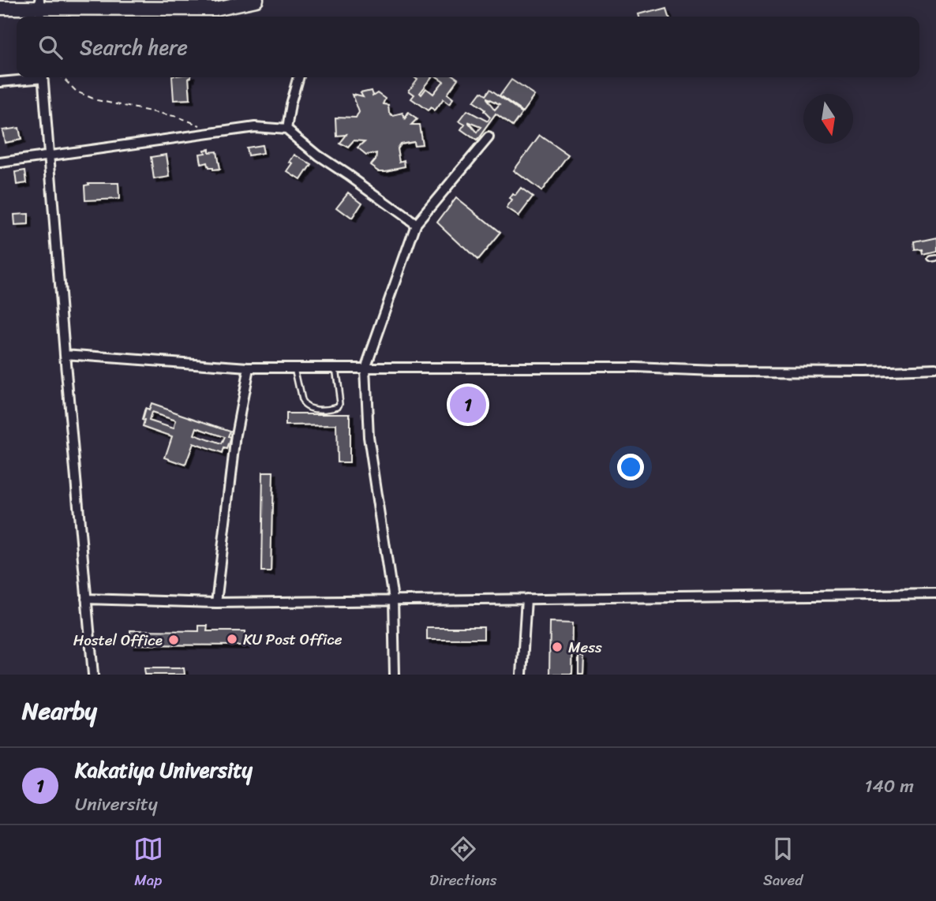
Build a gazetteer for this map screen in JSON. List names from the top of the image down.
{
  "places": ["KU Post Office", "Hostel Office", "Mess"],
  "north": "bottom",
  "page": {
    "search": "Search here",
    "pins": "1",
    "heading": "Nearby",
    "list": [
      {
        "mark": "1",
        "name": "Kakatiya University",
        "note": "University",
        "value": "140 m"
      }
    ],
    "nav": ["Map", "Directions", "Saved"]
  }
}
